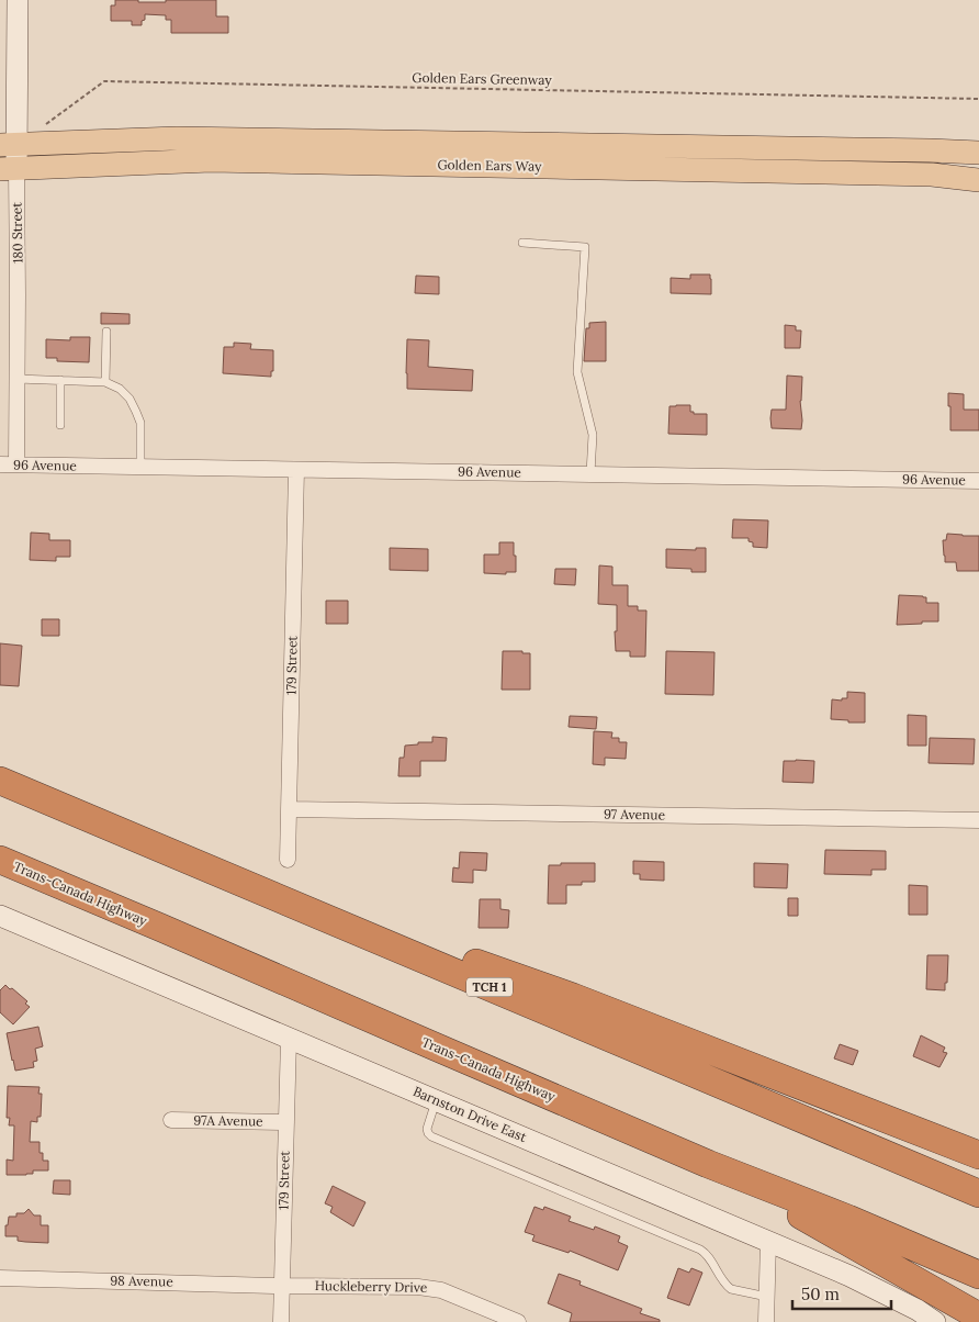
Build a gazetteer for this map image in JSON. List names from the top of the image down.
{
  "streets": {
    "highway": ["Trans-Canada Highway", "TCH 1"],
    "main road": ["Golden Ears Way"],
    "street": [
      "180 Street",
      "96 Avenue",
      "179 Street",
      "97 Avenue",
      "Barnston Drive East",
      "97A Avenue",
      "98 Avenue",
      "Huckleberry Drive"
    ],
    "path": ["Golden Ears Greenway"]
  },
  "crossings": [
    ["Golden Ears Greenway", "Golden Ears Way"],
    ["Golden Ears Greenway", "180 Street"],
    ["Golden Ears Way", "180 Street"],
    ["180 Street", "96 Avenue"],
    ["96 Avenue", "179 Street"],
    ["179 Street", "97 Avenue"],
    ["179 Street", "Barnston Drive East"],
    ["179 Street", "97A Avenue"],
    ["179 Street", "98 Avenue"],
    ["179 Street", "Huckleberry Drive"],
    ["98 Avenue", "Huckleberry Drive"]
  ],
  "scale_bar": "50 m"
}
